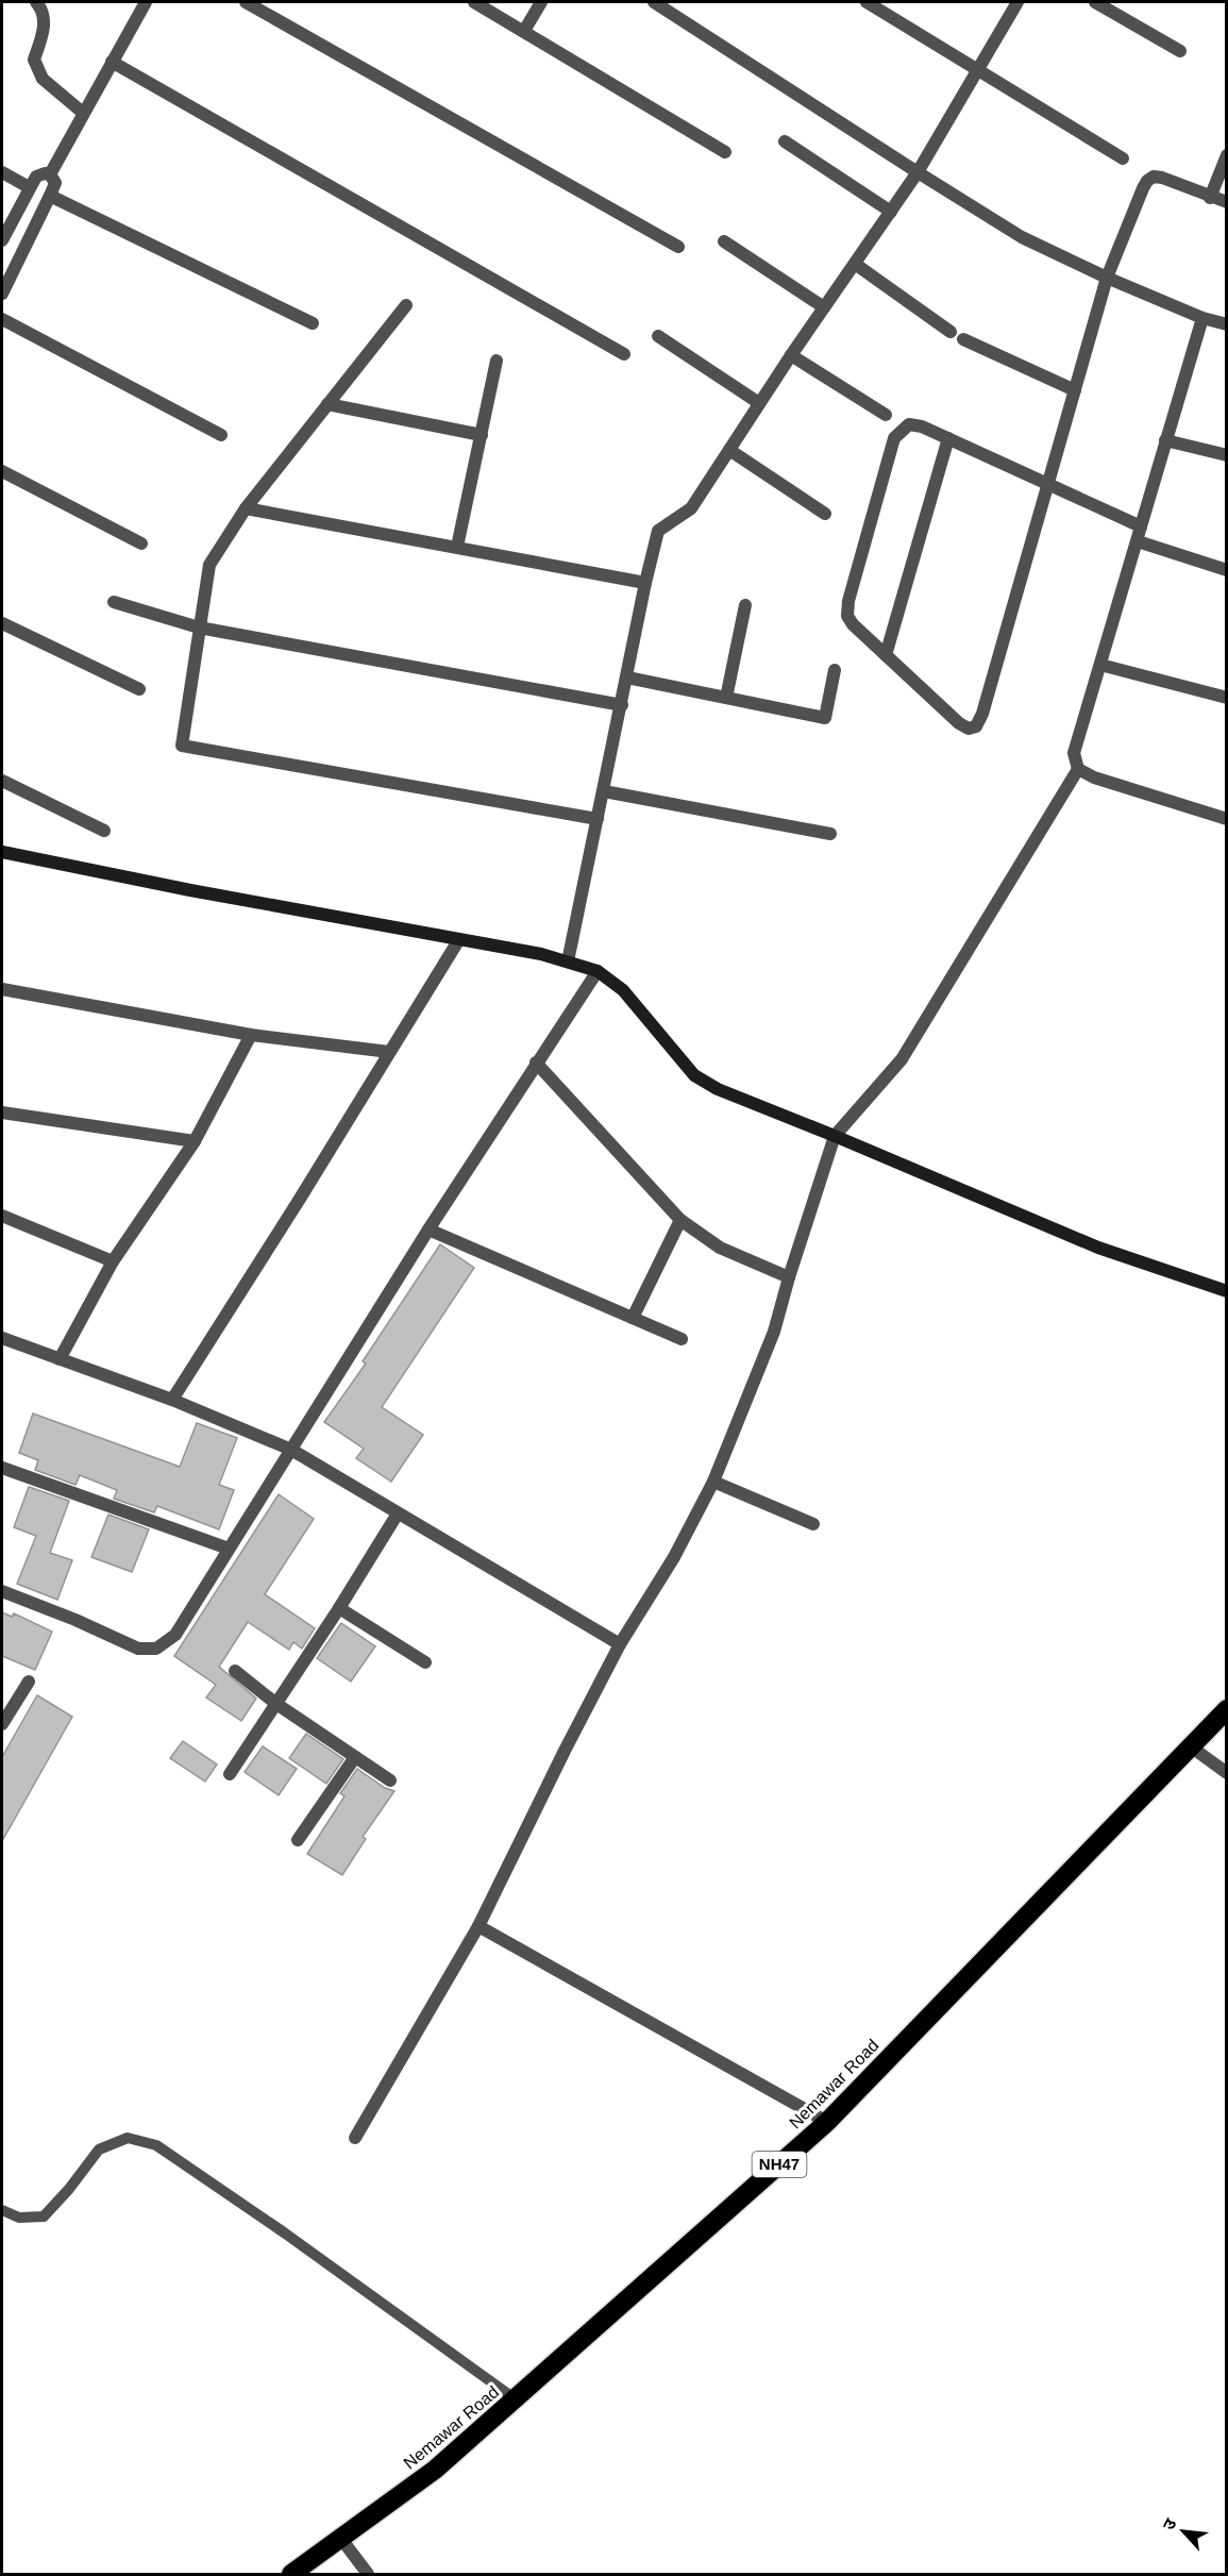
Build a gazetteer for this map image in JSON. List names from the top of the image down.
{
  "streets": {
    "highway": ["Nemawar Road", "NH47"]
  },
  "north": "top left"
}
